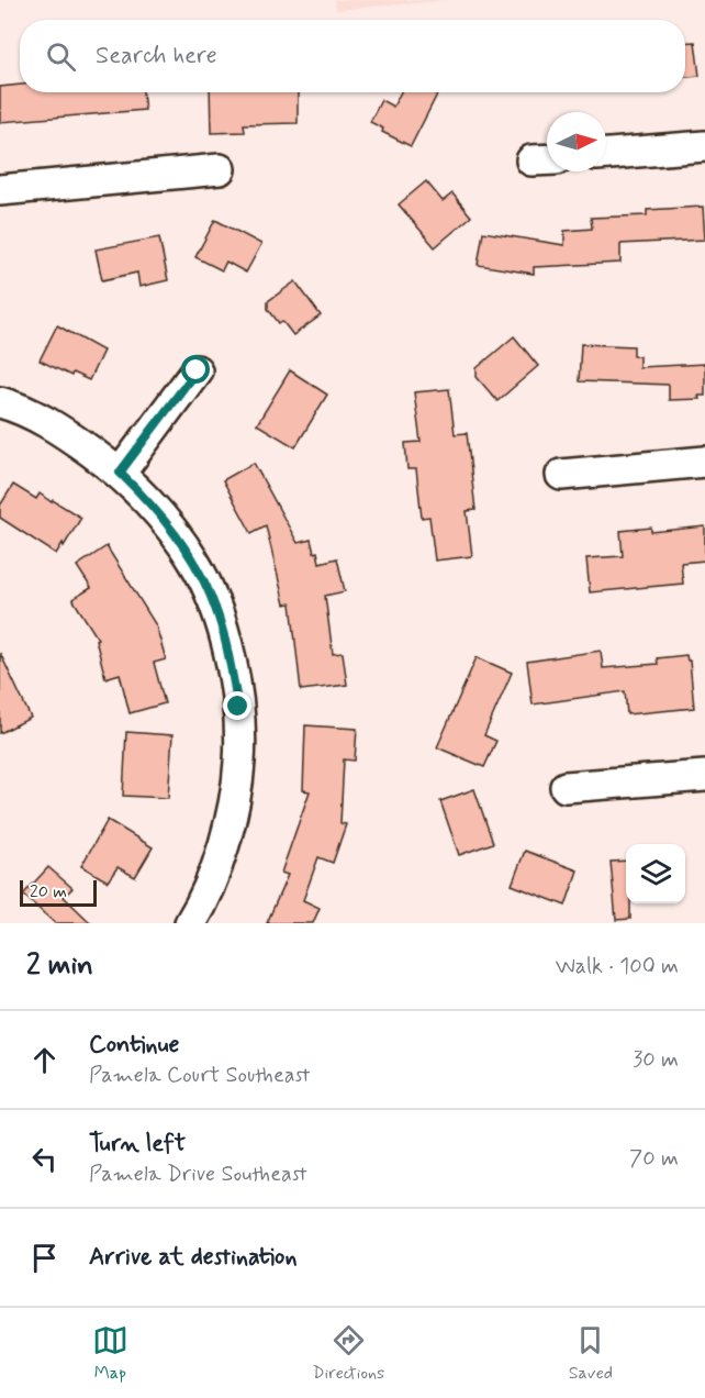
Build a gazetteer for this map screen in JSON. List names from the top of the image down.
{
  "scale_bar": "20 m",
  "north": "right",
  "page": {
    "search": "Search here",
    "scale": "20 m",
    "heading": ["2 min", "Walk · 100 m"],
    "list": [
      ["Continue", "Pamela Court Southeast", "30 m"],
      ["Turn left", "Pamela Drive Southeast", "70 m"],
      "Arrive at destination"
    ],
    "nav": ["Map", "Directions", "Saved"]
  }
}
